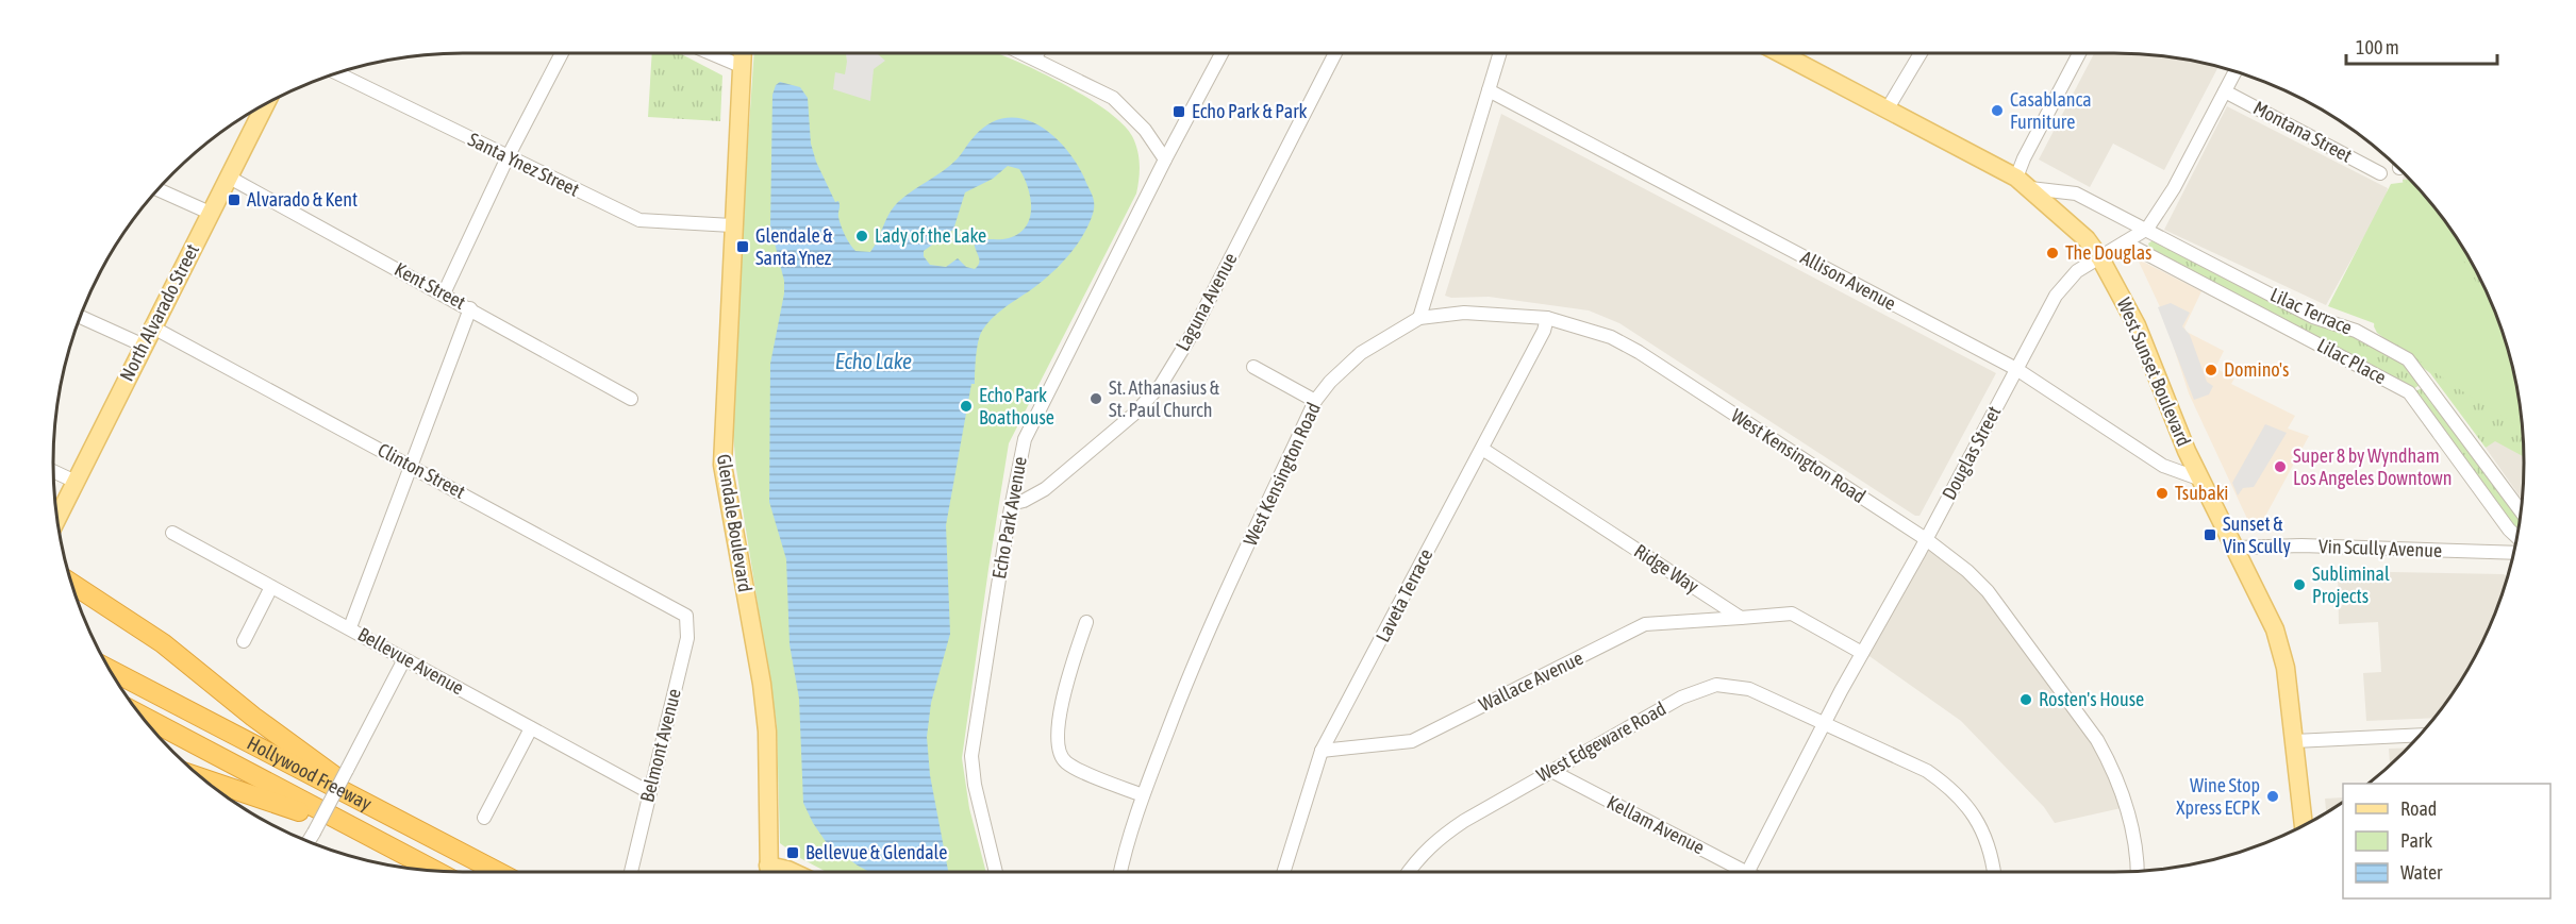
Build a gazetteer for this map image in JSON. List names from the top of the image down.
{
  "streets": {
    "highway": ["Hollywood Freeway"],
    "main road": ["North Alvarado Street", "West Sunset Boulevard", "Glendale Boulevard"],
    "street": [
      "Montana Street",
      "Santa Ynez Street",
      "Allison Avenue",
      "Kent Street",
      "Laguna Avenue",
      "Lilac Terrace",
      "Lilac Place",
      "Douglas Street",
      "West Kensington Road",
      "Clinton Street",
      "Echo Park Avenue",
      "Vin Scully Avenue",
      "Ridge Way",
      "Laveta Terrace",
      "Bellevue Avenue",
      "Wallace Avenue",
      "West Edgeware Road",
      "Belmont Avenue",
      "Kellam Avenue"
    ]
  },
  "crossings": [
    ["Montana Street", "Douglas Street"],
    ["Santa Ynez Street", "Glendale Boulevard"],
    ["Allison Avenue", "West Sunset Boulevard"],
    ["Allison Avenue", "Douglas Street"],
    ["Kent Street", "North Alvarado Street"],
    ["Laguna Avenue", "Echo Park Avenue"],
    ["Lilac Terrace", "West Sunset Boulevard"],
    ["Lilac Terrace", "Douglas Street"],
    ["North Alvarado Street", "Clinton Street"],
    ["Lilac Place", "Douglas Street"],
    ["West Sunset Boulevard", "Douglas Street"],
    ["West Sunset Boulevard", "Vin Scully Avenue"],
    ["Douglas Street", "West Kensington Road"],
    ["Douglas Street", "West Edgeware Road"],
    ["West Kensington Road", "Laveta Terrace"],
    ["Clinton Street", "Belmont Avenue"],
    ["Ridge Way", "Laveta Terrace"],
    ["Ridge Way", "Wallace Avenue"],
    ["Laveta Terrace", "Wallace Avenue"],
    ["Bellevue Avenue", "Belmont Avenue"],
    ["West Edgeware Road", "Kellam Avenue"]
  ],
  "water": ["Echo Lake"],
  "places": {
    "other": [
      "Casablanca Furniture",
      "Lady of the Lake",
      "The Douglas",
      "Domino's",
      "St. Athanasius & St. Paul Church",
      "Echo Park Boathouse",
      "Super 8 by Wyndham Los Angeles Downtown",
      "Tsubaki",
      "Subliminal Projects",
      "Rosten's House",
      "Wine Stop Xpress ECPK"
    ],
    "transit": [
      "Echo Park & Park",
      "Alvarado & Kent",
      "Glendale & Santa Ynez",
      "Sunset & Vin Scully",
      "Bellevue & Glendale"
    ]
  },
  "legend": ["Road", "Park", "Water"],
  "scale_bar": "100 m"
}
